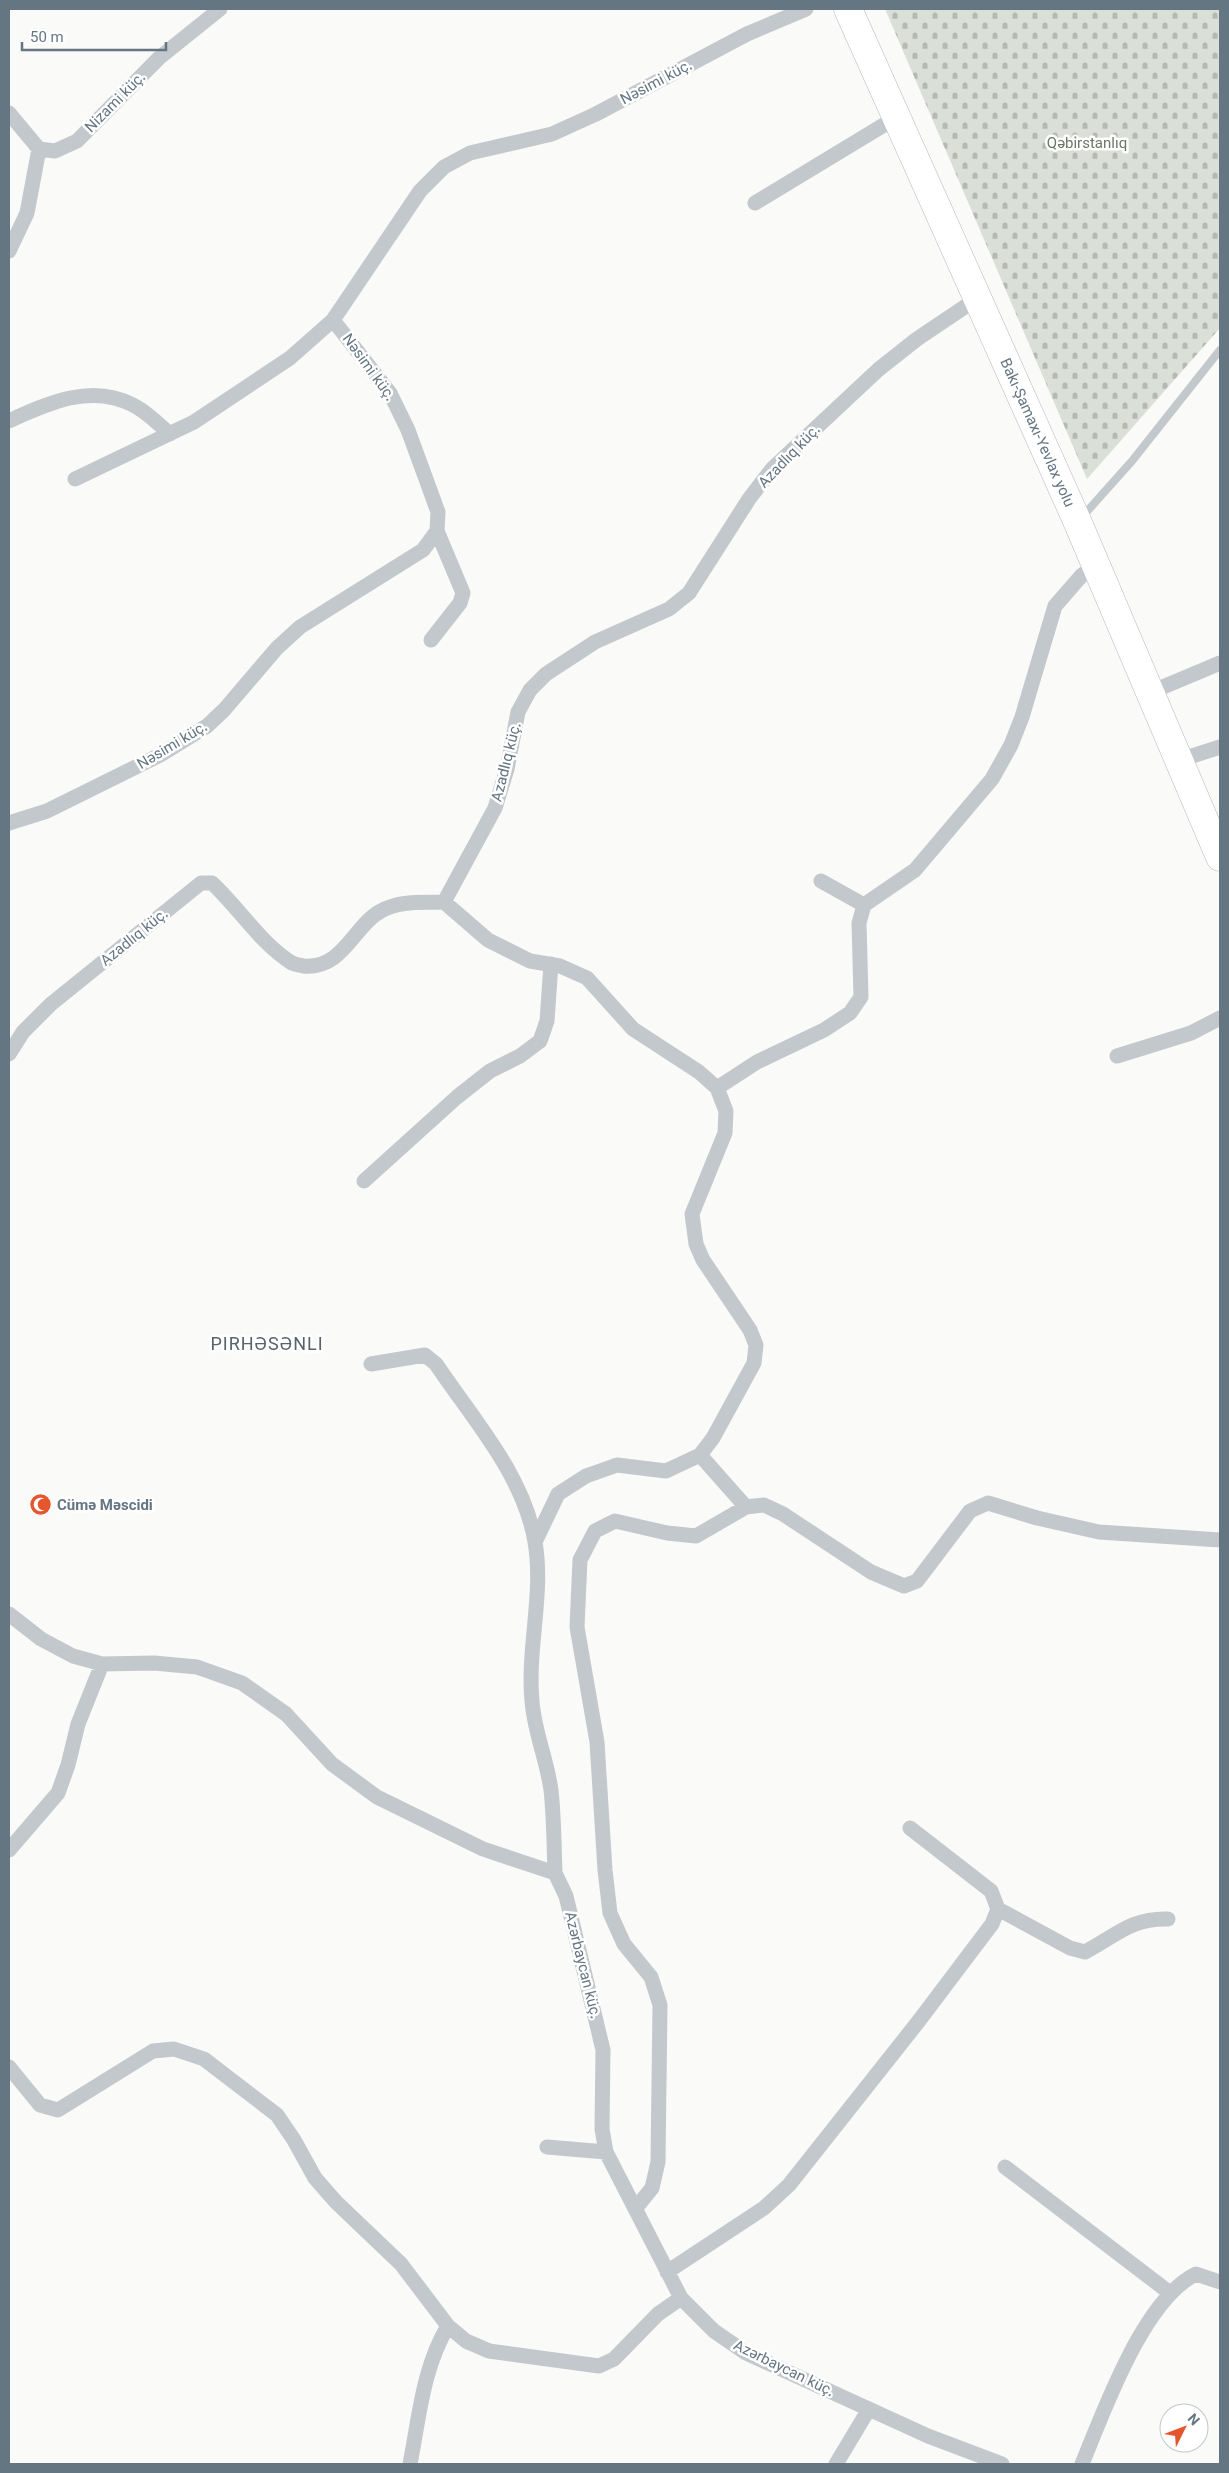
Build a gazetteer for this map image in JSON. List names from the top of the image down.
{
  "streets": {
    "highway": ["Bakı-Şamaxı-Yevlax yolu"],
    "street": [
      "Nəsimi küç.",
      "Nizami küç.",
      "Azadlıq küç.",
      "Azərbaycan küç."
    ]
  },
  "crossings": [
    ["Bakı-Şamaxı-Yevlax yolu", "Azadlıq küç."]
  ],
  "districts": ["PIRHƏSƏNLI"],
  "parks": ["Qəbirstanlıq"],
  "places": {
    "mosque": ["Cümə Məscidi"]
  },
  "scale_bar": "50 m",
  "north": "top right"
}
